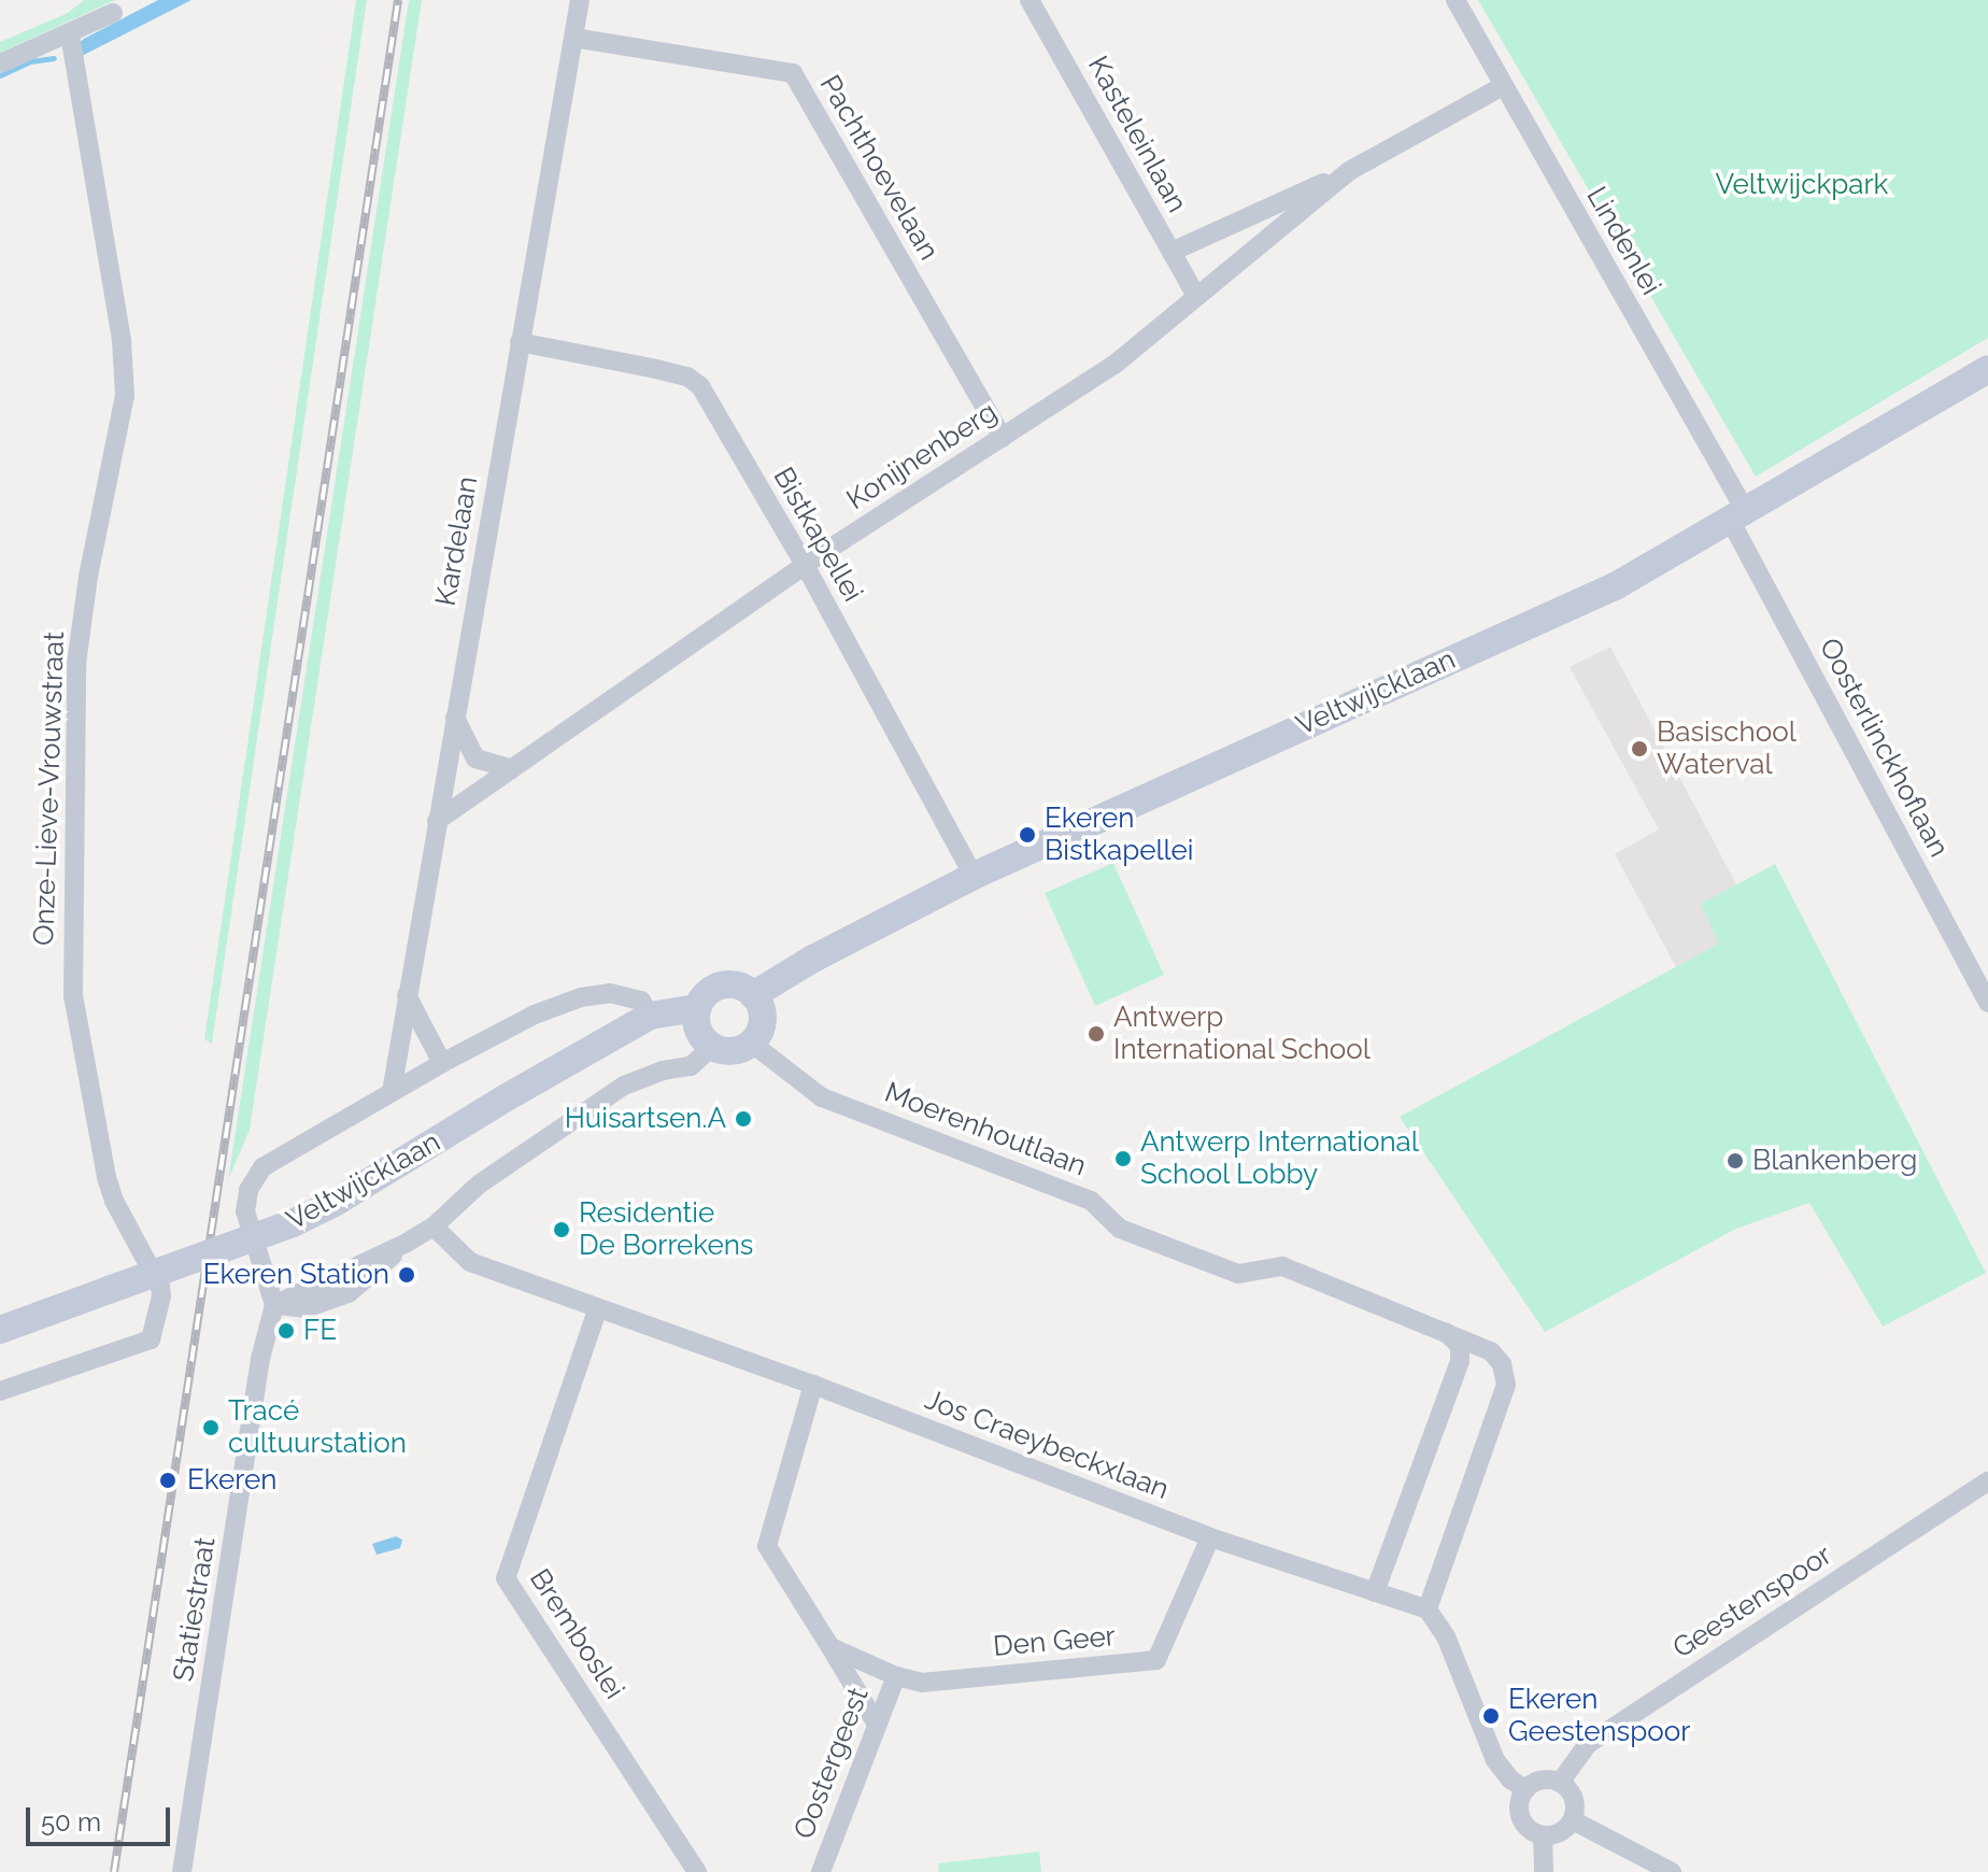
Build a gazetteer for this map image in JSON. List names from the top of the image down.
{
  "streets": {
    "street": [
      "Kasteleinlaan",
      "Pachthoevelaan",
      "Lindenlei",
      "Konijnenberg",
      "Bistkapellei",
      "Kardelaan",
      "Veltwijcklaan",
      "Oosterlinckhoflaan",
      "Onze-Lieve-Vrouwstraat",
      "Moerenhoutlaan",
      "Jos Craeybeckxlaan",
      "Geestenspoor",
      "Statiestraat",
      "Bremboslei",
      "Den Geer",
      "Oostergeest"
    ]
  },
  "crossings": [
    ["Kasteleinlaan", "Konijnenberg"],
    ["Pachthoevelaan", "Konijnenberg"],
    ["Pachthoevelaan", "Kardelaan"],
    ["Lindenlei", "Konijnenberg"],
    ["Lindenlei", "Veltwijcklaan"],
    ["Lindenlei", "Oosterlinckhoflaan"],
    ["Konijnenberg", "Bistkapellei"],
    ["Konijnenberg", "Kardelaan"],
    ["Bistkapellei", "Kardelaan"],
    ["Bistkapellei", "Veltwijcklaan"],
    ["Veltwijcklaan", "Oosterlinckhoflaan"],
    ["Veltwijcklaan", "Moerenhoutlaan"],
    ["Veltwijcklaan", "Jos Craeybeckxlaan"],
    ["Veltwijcklaan", "Statiestraat"],
    ["Moerenhoutlaan", "Jos Craeybeckxlaan"],
    ["Jos Craeybeckxlaan", "Bremboslei"],
    ["Jos Craeybeckxlaan", "Den Geer"],
    ["Den Geer", "Oostergeest"]
  ],
  "parks": ["Veltwijckpark"],
  "places": [
    "Basischool Waterval",
    "Ekeren Bistkapellei",
    "Antwerp International School",
    "Huisartsen.A",
    "Antwerp International School Lobby",
    "Blankenberg",
    "Residentie De Borrekens",
    "Ekeren Station",
    "FE",
    "Tracé cultuurstation",
    "Ekeren",
    "Ekeren Geestenspoor"
  ],
  "scale_bar": "50 m"
}
